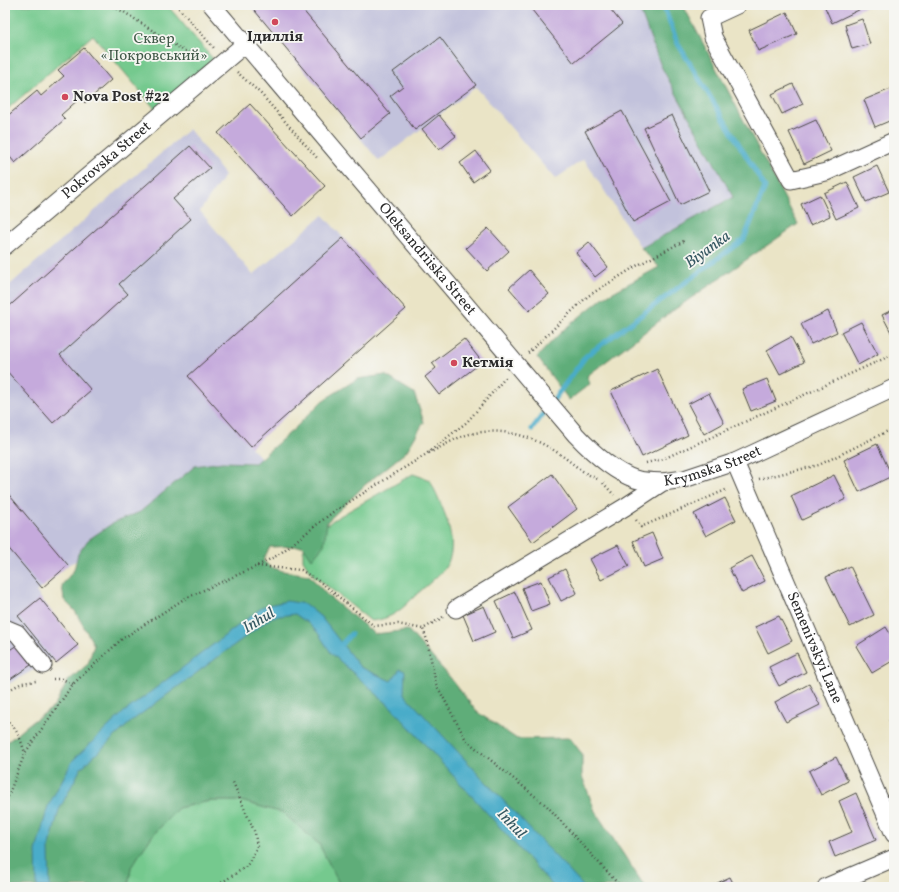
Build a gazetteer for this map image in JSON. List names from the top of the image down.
{
  "streets": {
    "street": [
      "Pokrovska Street",
      "Oleksandriiska Street",
      "Krymska Street",
      "Semenivskyi Lane"
    ]
  },
  "crossings": [
    ["Pokrovska Street", "Oleksandriiska Street"],
    ["Oleksandriiska Street", "Krymska Street"],
    ["Krymska Street", "Semenivskyi Lane"]
  ],
  "water": ["Biyanka", "Inhul"],
  "parks": ["Сквер «Покровський»"],
  "places": ["Ідиллія", "Nova Post #22", "Кетмія"]
}
